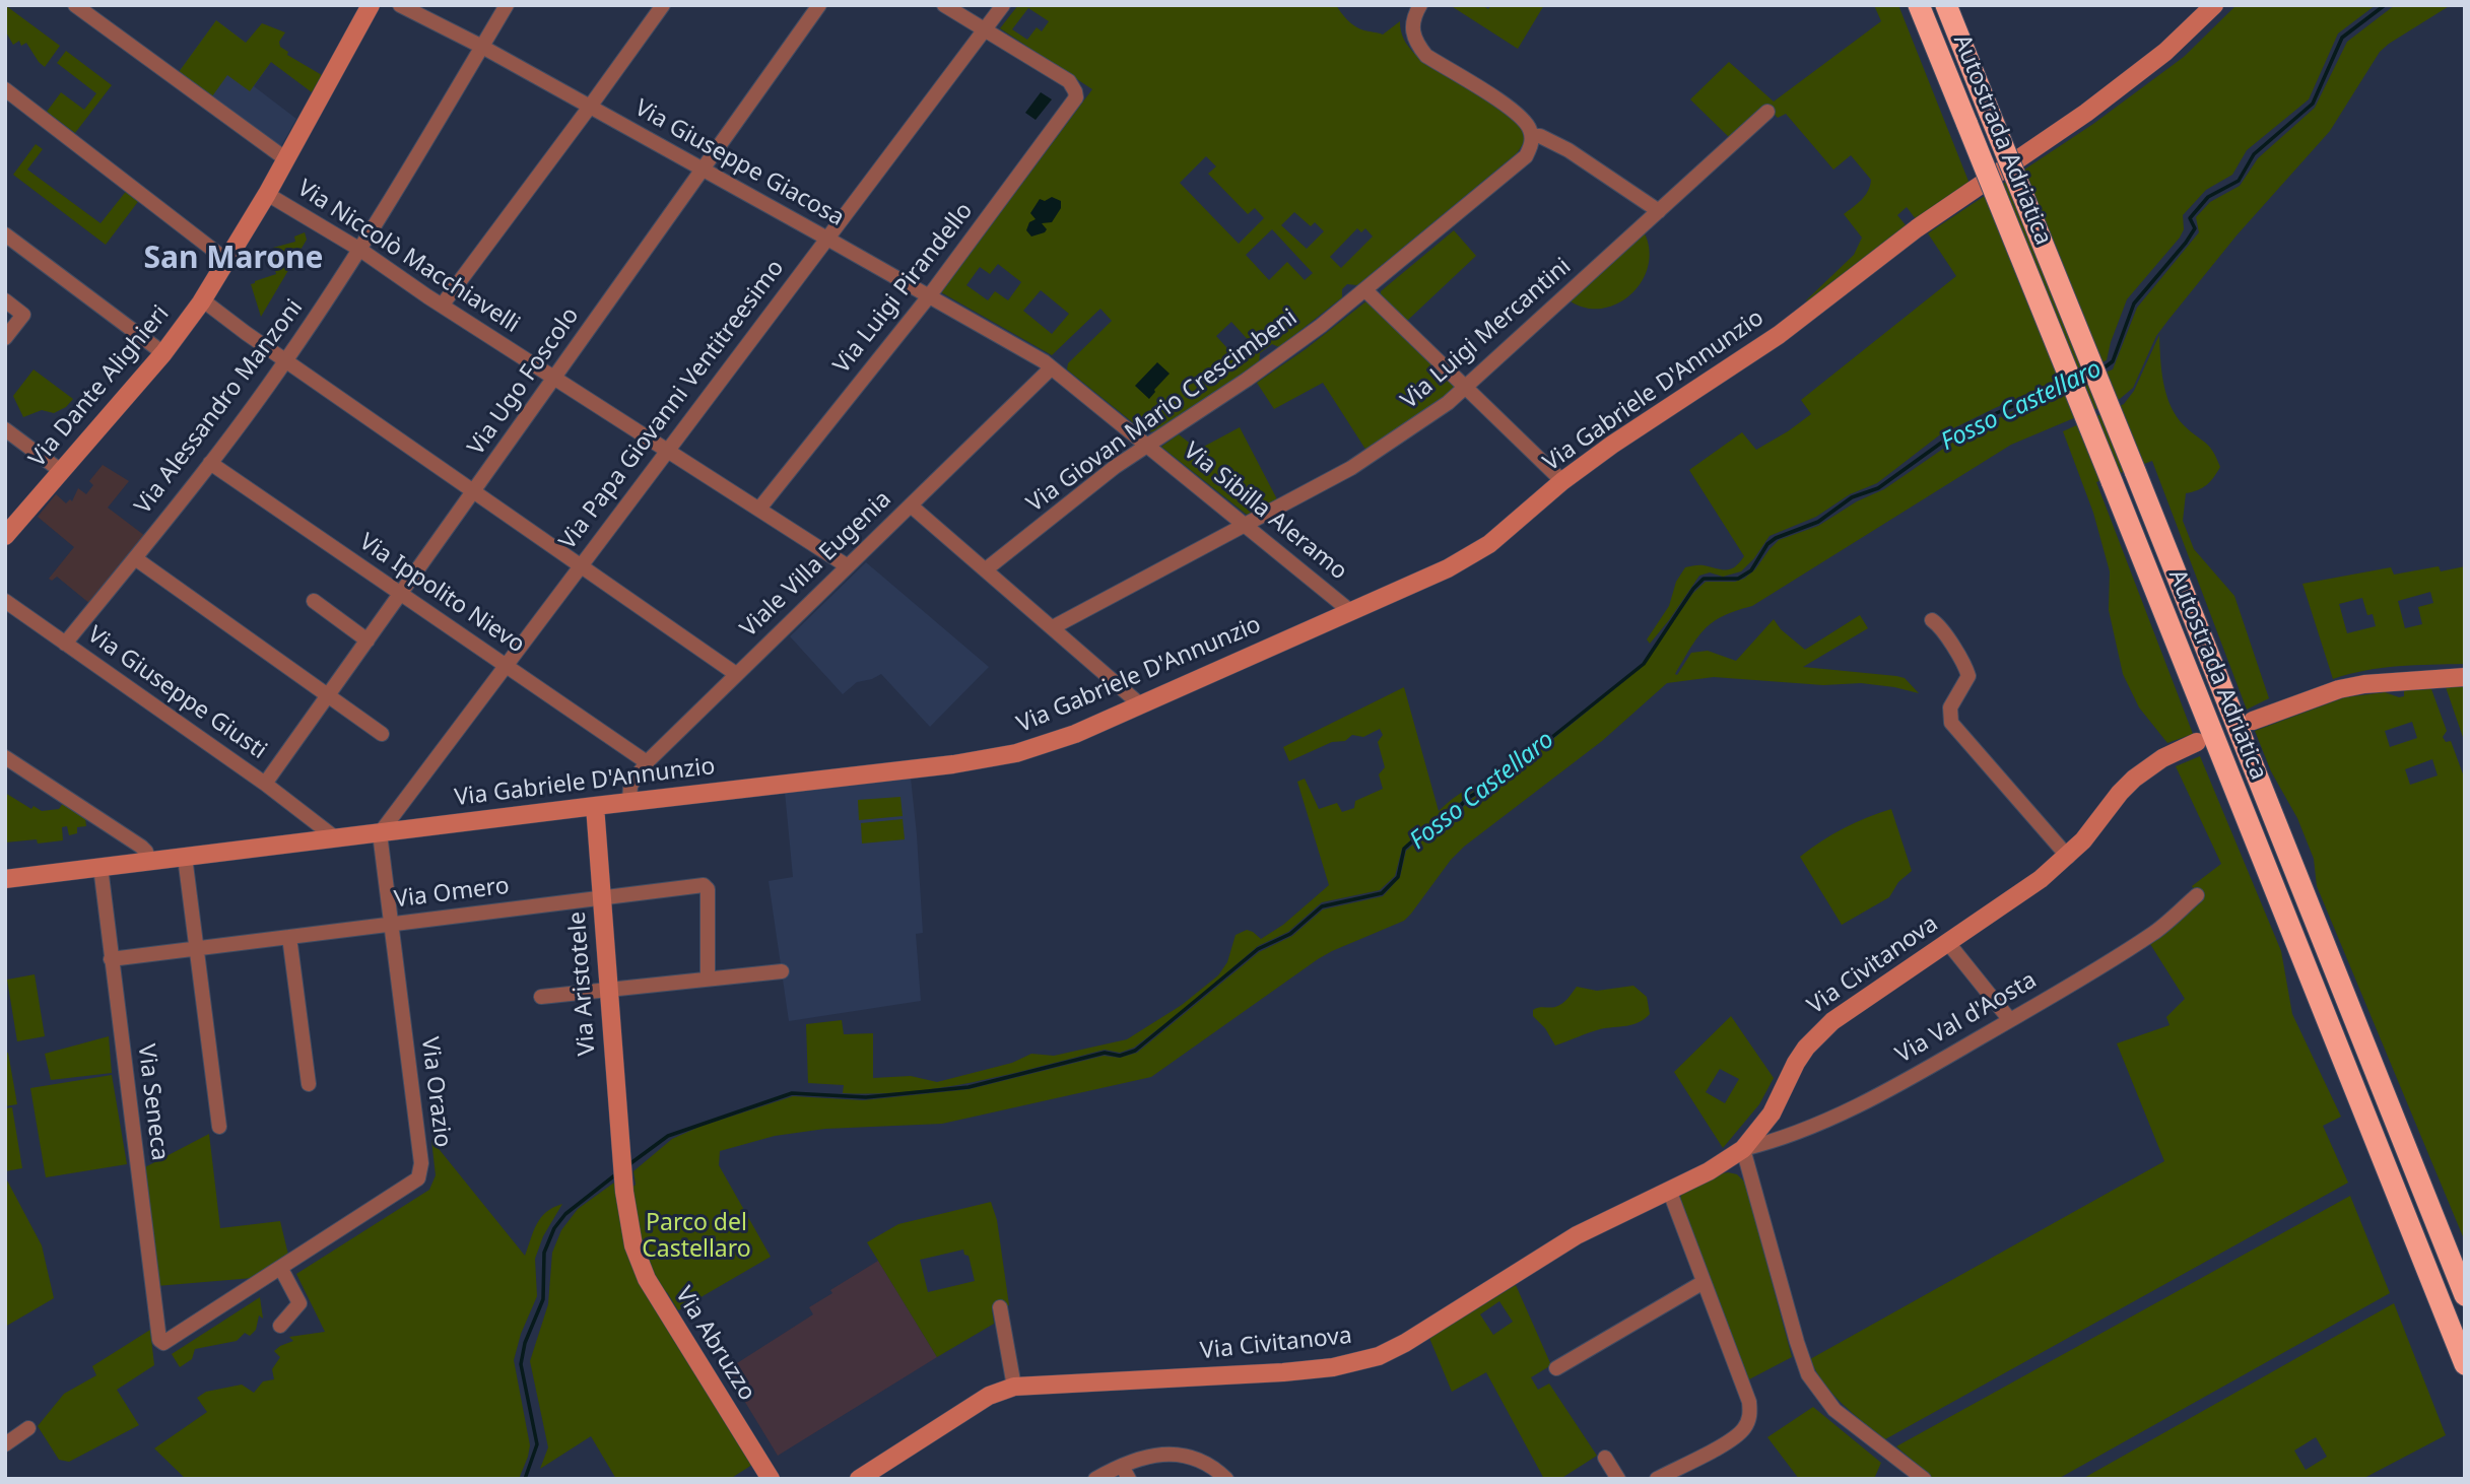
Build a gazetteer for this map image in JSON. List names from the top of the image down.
{
  "streets": {
    "highway": ["Autostrada Adriatica"],
    "main road": [
      "Via Dante Alighieri",
      "Via Gabriele D'Annunzio",
      "Via Civitanova",
      "Via Aristotele",
      "Via Abruzzo"
    ],
    "street": [
      "Via Giuseppe Giacosa",
      "Via Niccolò Macchiavelli",
      "Via Luigi Pirandello",
      "Via Luigi Mercantini",
      "Via Ugo Foscolo",
      "Via Papa Giovanni Ventitreesimo",
      "Via Alessandro Manzoni",
      "Via Giovan Mario Crescimbeni",
      "Via Sibilla Aleramo",
      "Viale Villa Eugenia",
      "Via Ippolito Nievo",
      "Via Giuseppe Giusti",
      "Via Omero",
      "Via Val d'Aosta",
      "Via Orazio",
      "Via Seneca"
    ]
  },
  "crossings": [
    ["Via Giuseppe Giacosa", "Via Luigi Pirandello"],
    ["Via Giuseppe Giacosa", "Via Ugo Foscolo"],
    ["Via Giuseppe Giacosa", "Via Papa Giovanni Ventitreesimo"],
    ["Via Giuseppe Giacosa", "Via Alessandro Manzoni"],
    ["Via Giuseppe Giacosa", "Via Sibilla Aleramo"],
    ["Via Giuseppe Giacosa", "Viale Villa Eugenia"],
    ["Via Niccolò Macchiavelli", "Via Luigi Pirandello"],
    ["Via Niccolò Macchiavelli", "Via Ugo Foscolo"],
    ["Via Niccolò Macchiavelli", "Via Dante Alighieri"],
    ["Via Niccolò Macchiavelli", "Via Papa Giovanni Ventitreesimo"],
    ["Via Niccolò Macchiavelli", "Via Alessandro Manzoni"],
    ["Via Niccolò Macchiavelli", "Viale Villa Eugenia"],
    ["Via Luigi Pirandello", "Via Papa Giovanni Ventitreesimo"],
    ["Via Luigi Mercantini", "Via Sibilla Aleramo"],
    ["Via Ugo Foscolo", "Via Ippolito Nievo"],
    ["Via Ugo Foscolo", "Via Giuseppe Giusti"],
    ["Via Gabriele D'Annunzio", "Via Papa Giovanni Ventitreesimo"],
    ["Via Gabriele D'Annunzio", "Via Sibilla Aleramo"],
    ["Via Gabriele D'Annunzio", "Viale Villa Eugenia"],
    ["Via Gabriele D'Annunzio", "Via Giuseppe Giusti"],
    ["Via Gabriele D'Annunzio", "Via Aristotele"],
    ["Via Gabriele D'Annunzio", "Via Orazio"],
    ["Via Gabriele D'Annunzio", "Via Seneca"],
    ["Via Papa Giovanni Ventitreesimo", "Via Ippolito Nievo"],
    ["Via Papa Giovanni Ventitreesimo", "Via Orazio"],
    ["Via Alessandro Manzoni", "Via Ippolito Nievo"],
    ["Via Alessandro Manzoni", "Via Giuseppe Giusti"],
    ["Via Giovan Mario Crescimbeni", "Via Sibilla Aleramo"],
    ["Via Sibilla Aleramo", "Viale Villa Eugenia"],
    ["Viale Villa Eugenia", "Via Ippolito Nievo"],
    ["Via Omero", "Via Aristotele"],
    ["Via Omero", "Via Orazio"],
    ["Via Omero", "Via Seneca"],
    ["Via Civitanova", "Via Val d'Aosta"],
    ["Via Aristotele", "Via Abruzzo"],
    ["Via Orazio", "Via Seneca"]
  ],
  "districts": ["San Marone"],
  "water": ["Fosso Castellaro"],
  "parks": ["Parco del Castellaro"]
}
